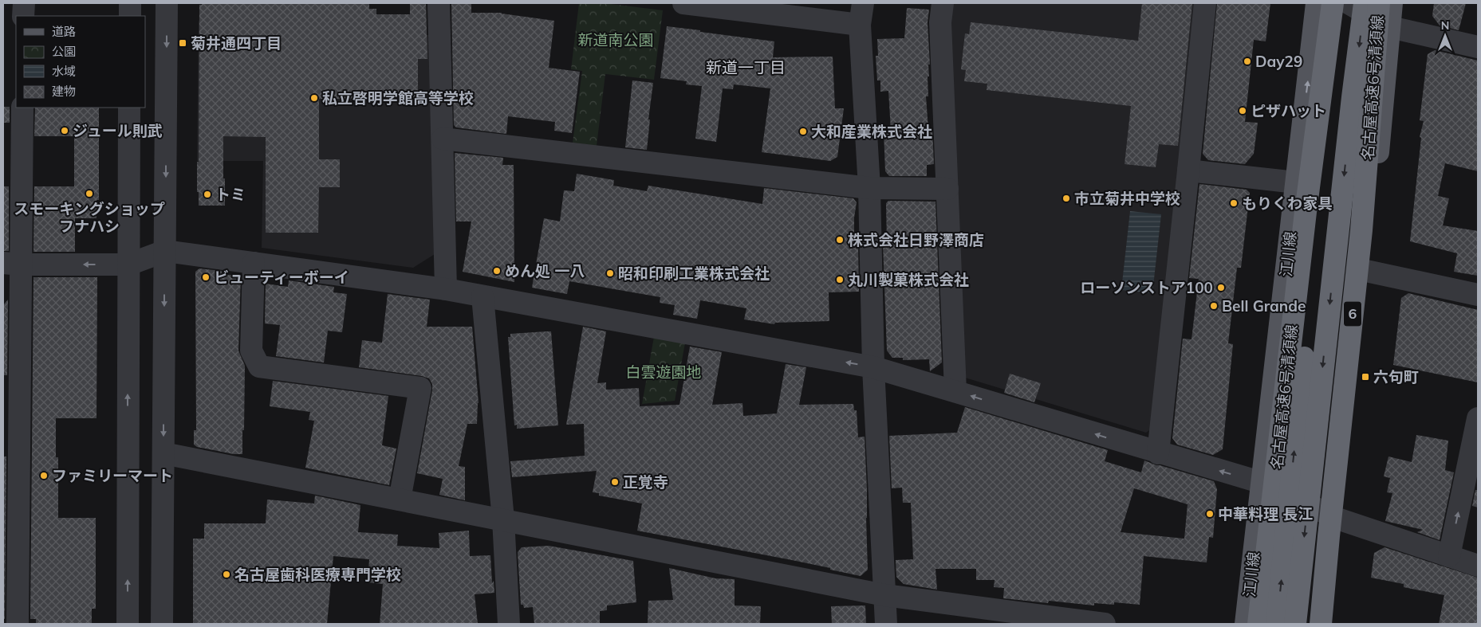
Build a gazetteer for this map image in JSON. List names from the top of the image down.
{
  "streets": {
    "highway": ["名古屋高速6号清須線", "6"],
    "main road": ["江川線"]
  },
  "districts": ["新道一丁目"],
  "parks": ["新道南公園", "白雲遊園地"],
  "places": {
    "transit": ["菊井通四丁目", "六句町"],
    "other": [
      "Day29",
      "私立啓明学館高等学校",
      "ピザハット",
      "ジュール則武",
      "大和産業株式会社",
      "スモーキングショップ フナハシ",
      "トミ",
      "市立菊井中学校",
      "もりくわ家具",
      "株式会社日野澤商店",
      "めん処 一八",
      "昭和印刷工業株式会社",
      "ビューティーボーイ",
      "丸川製菓株式会社",
      "ローソンストア100",
      "Bell Grande",
      "ファミリーマート",
      "正覚寺",
      "中華料理 長江",
      "名古屋歯科医療専門学校"
    ]
  },
  "legend": [
    "道路",
    "公園",
    "水域",
    "建物"
  ],
  "north": "top"
}
